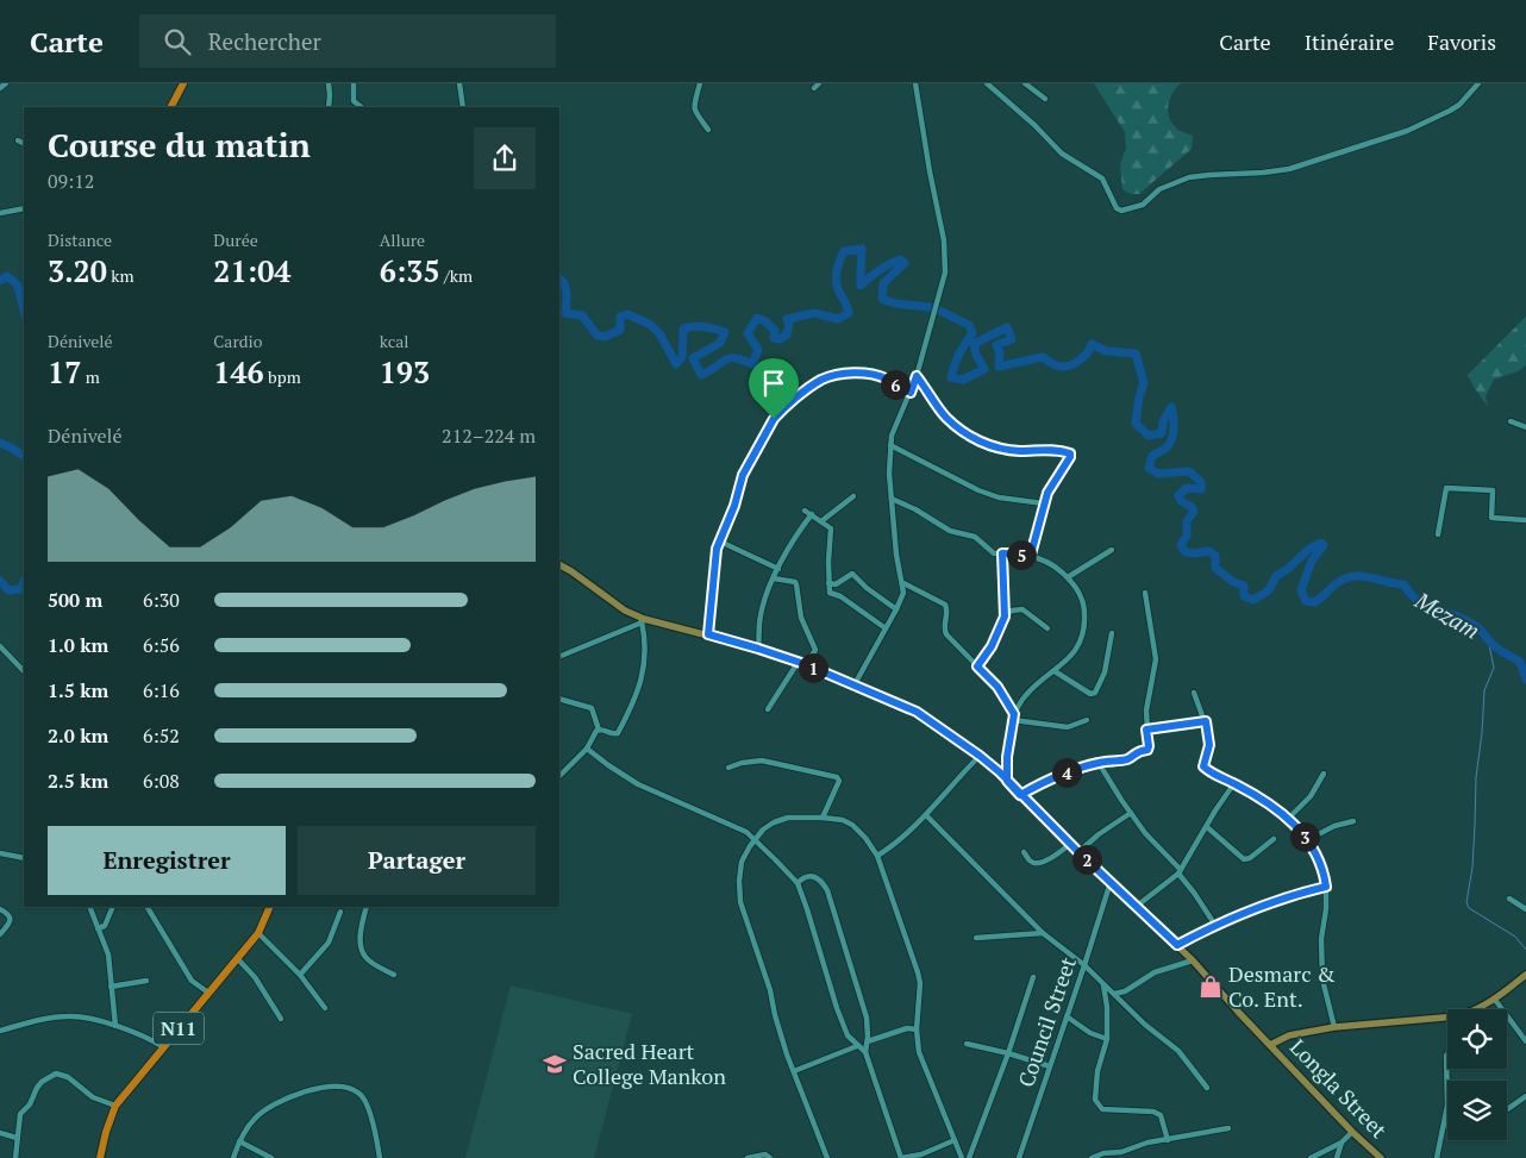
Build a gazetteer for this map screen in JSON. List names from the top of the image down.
{
  "streets": {
    "highway": ["N11"],
    "main road": ["Longla Street"],
    "street": ["Council Street"]
  },
  "crossings": [
    ["Council Street", "Longla Street"]
  ],
  "water": ["Mezam"],
  "places": {
    "shop": ["Desmarc & Co. Ent."],
    "school or university": ["Sacred Heart College Mankon"]
  },
  "page": {
    "header": "Carte",
    "search": "Rechercher",
    "nav": ["Carte", "Itinéraire", "Favoris"],
    "heading": ["Course du matin", "09:12"],
    "stats": [
      ["Distance", "3.20 km"],
      ["Durée", "21:04"],
      ["Allure", "6:35 /km"],
      ["Dénivelé", "17 m"],
      ["Cardio", "146 bpm"],
      ["kcal", "193"]
    ],
    "pins": [
      "6",
      "5",
      "1",
      "4",
      "3",
      "2"
    ],
    "chart": ["Dénivelé", "212–224 m"],
    "list": [
      {
        "name": "500 m",
        "note": "6:30"
      },
      {
        "name": "1.0 km",
        "note": "6:56"
      },
      {
        "name": "1.5 km",
        "note": "6:16"
      },
      {
        "name": "2.0 km",
        "note": "6:52"
      },
      {
        "name": "2.5 km",
        "note": "6:08"
      }
    ],
    "buttons": ["Enregistrer", "Partager"]
  }
}
